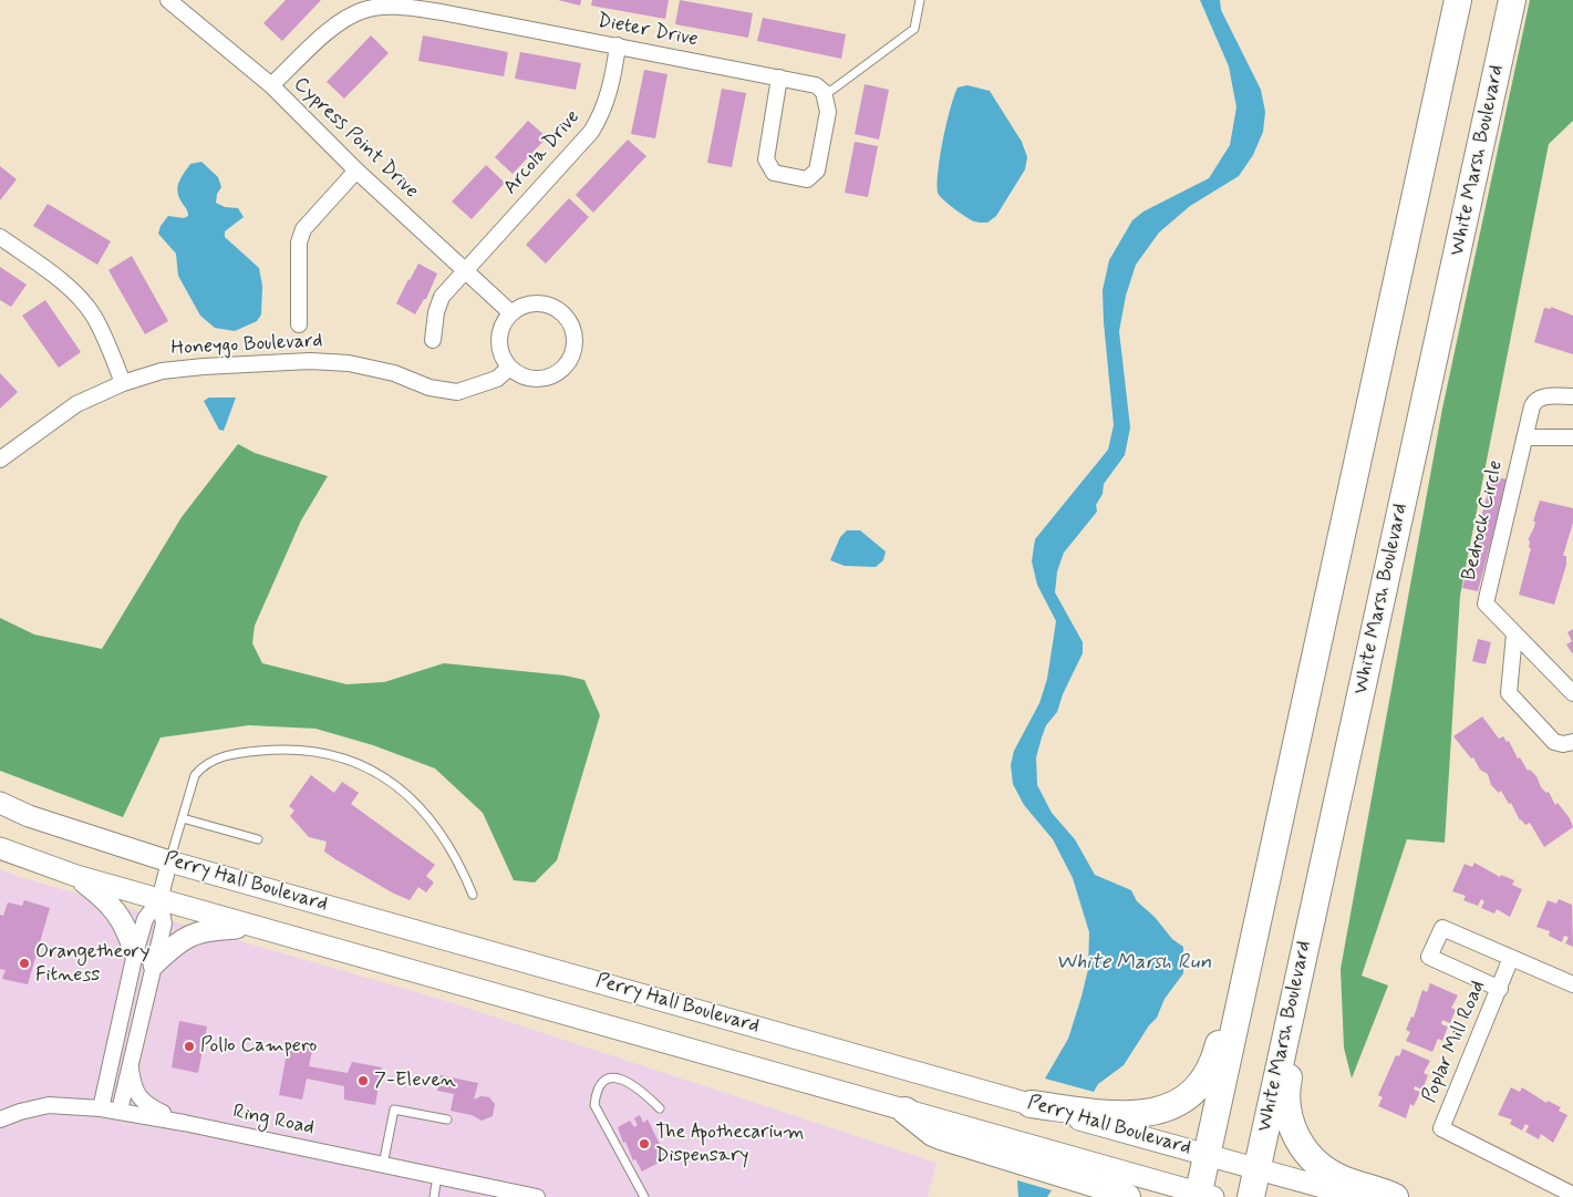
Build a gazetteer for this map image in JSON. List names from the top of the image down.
{
  "streets": {
    "highway": ["White Marsh Boulevard"],
    "main road": ["Perry Hall Boulevard"],
    "street": [
      "Dieter Drive",
      "Cypress Point Drive",
      "Arcola Drive",
      "Honeygo Boulevard",
      "Bedrock Circle",
      "Poplar Mill Road",
      "Ring Road"
    ]
  },
  "crossings": [
    ["Dieter Drive", "Cypress Point Drive"],
    ["Dieter Drive", "Arcola Drive"],
    ["Cypress Point Drive", "Arcola Drive"],
    ["Cypress Point Drive", "Honeygo Boulevard"],
    ["White Marsh Boulevard", "Perry Hall Boulevard"]
  ],
  "water": ["White Marsh Run"],
  "places": [
    "Orangetheory Fitness",
    "Pollo Campero",
    "7-Eleven",
    "The Apothecarium Dispensary"
  ]
}
